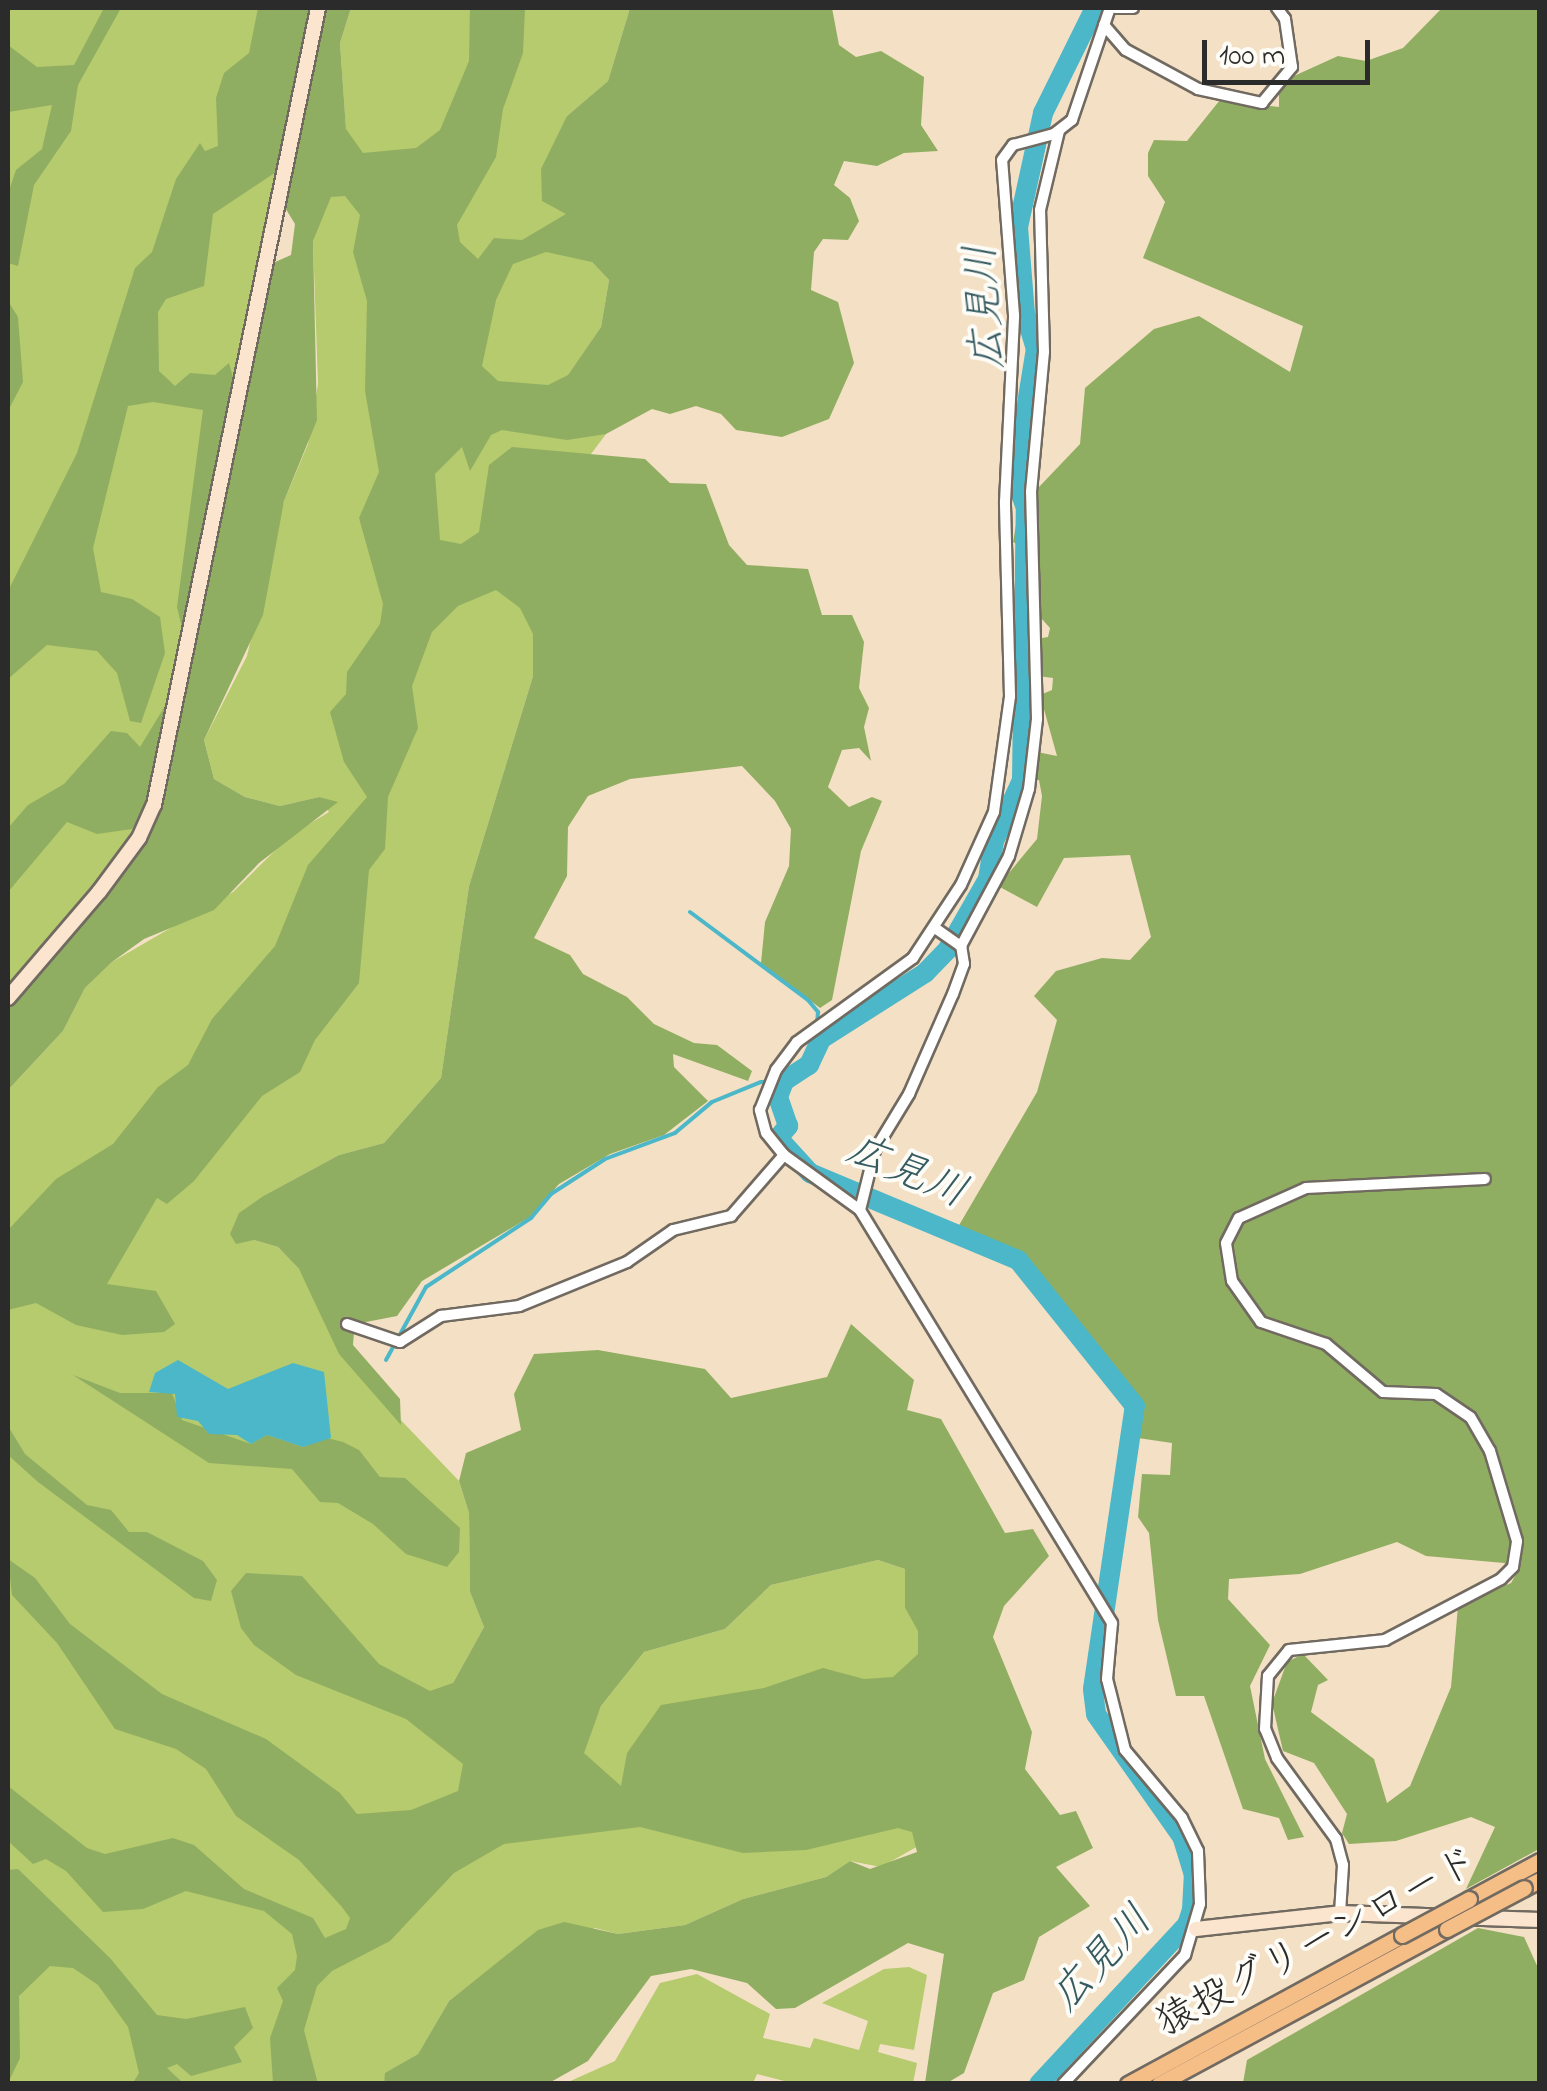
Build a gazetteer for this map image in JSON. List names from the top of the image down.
{
  "streets": {
    "main road": ["猿投グリーンロード"]
  },
  "water": ["広見川"],
  "scale_bar": "100 m"
}
